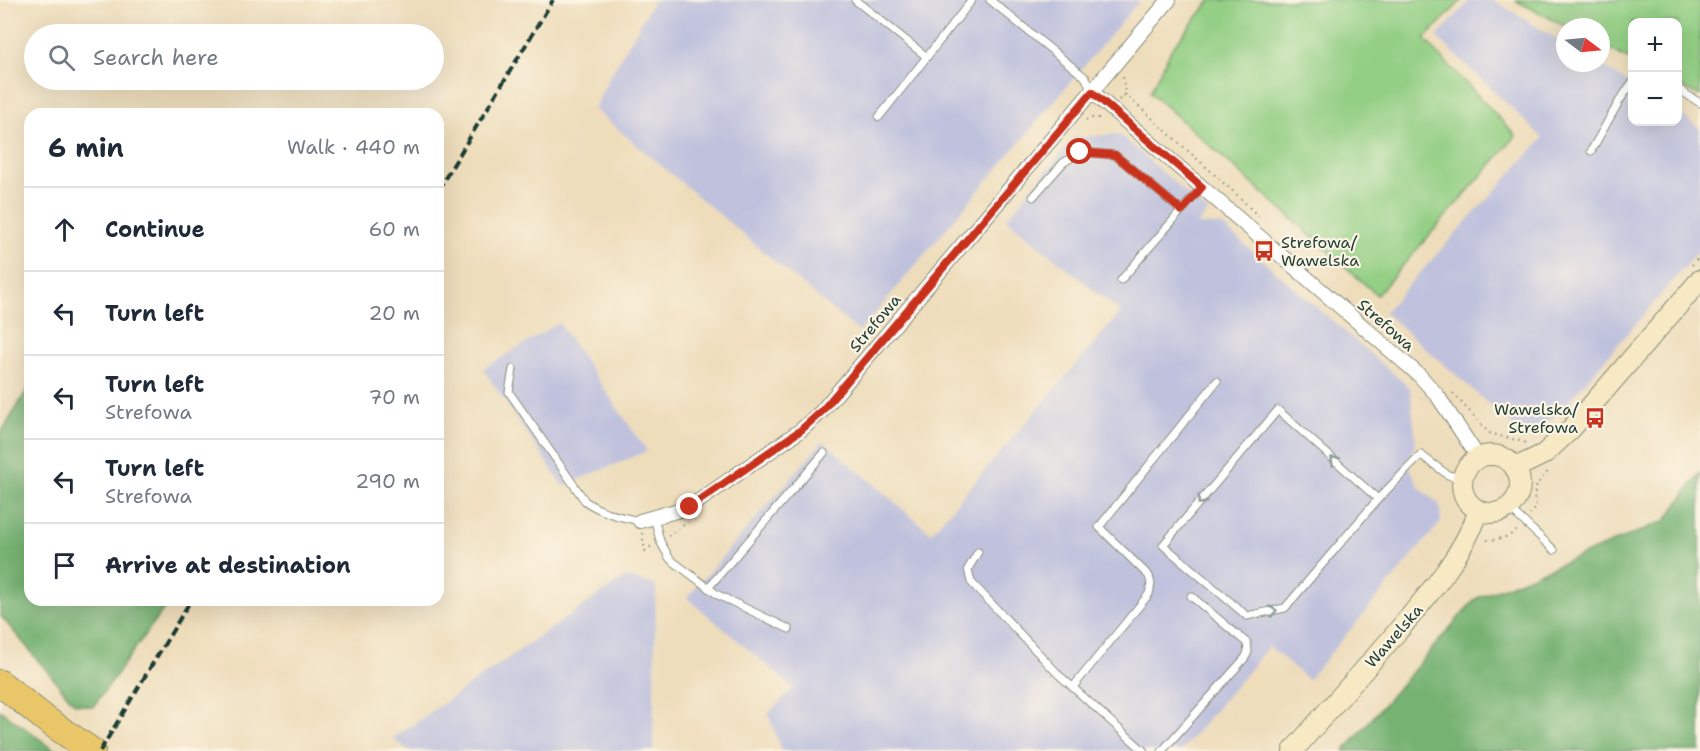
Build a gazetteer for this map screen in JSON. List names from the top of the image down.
{
  "streets": {
    "street": ["Strefowa", "Wawelska"]
  },
  "crossings": [
    ["Strefowa", "Wawelska"]
  ],
  "places": {
    "bus stop": ["Strefowa/ Wawelska", "Wawelska/ Strefowa"]
  },
  "north": "right",
  "page": {
    "map_buttons": ["+", "−"],
    "search": "Search here",
    "heading": ["6 min", "Walk · 440 m"],
    "list": [
      ["Continue", "60 m"],
      ["Turn left", "20 m"],
      ["Turn left", "Strefowa", "70 m"],
      ["Turn left", "Strefowa", "290 m"],
      "Arrive at destination"
    ]
  }
}
